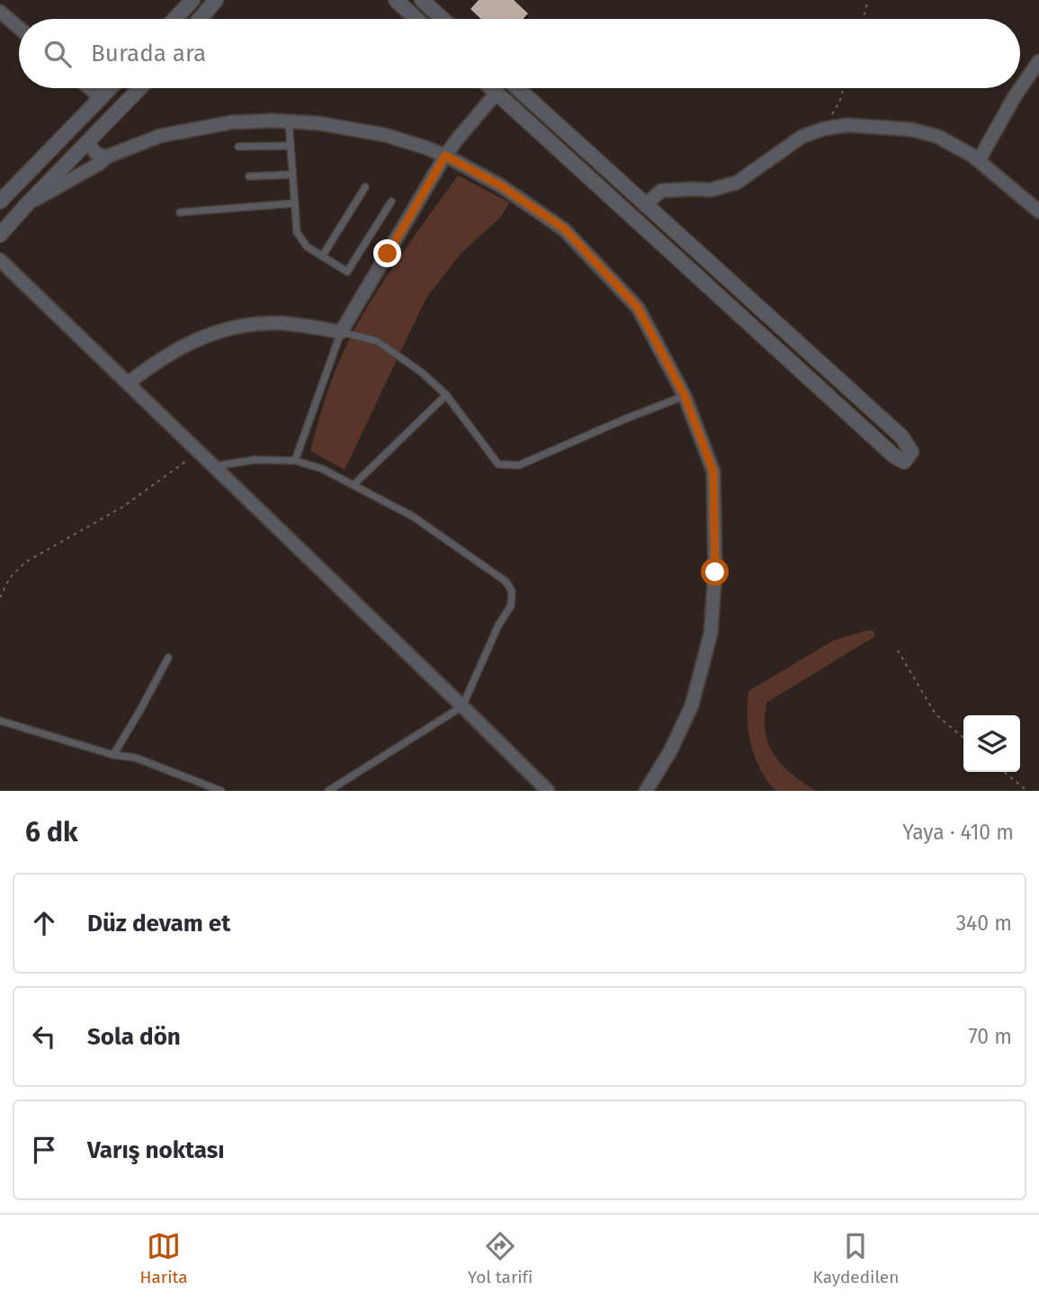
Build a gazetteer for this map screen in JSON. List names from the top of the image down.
{
  "page": {
    "search": "Burada ara",
    "heading": ["6 dk", "Yaya · 410 m"],
    "list": [
      ["Düz devam et", "340 m"],
      ["Sola dön", "70 m"],
      "Varış noktası"
    ],
    "nav": ["Harita", "Yol tarifi", "Kaydedilen"]
  }
}
